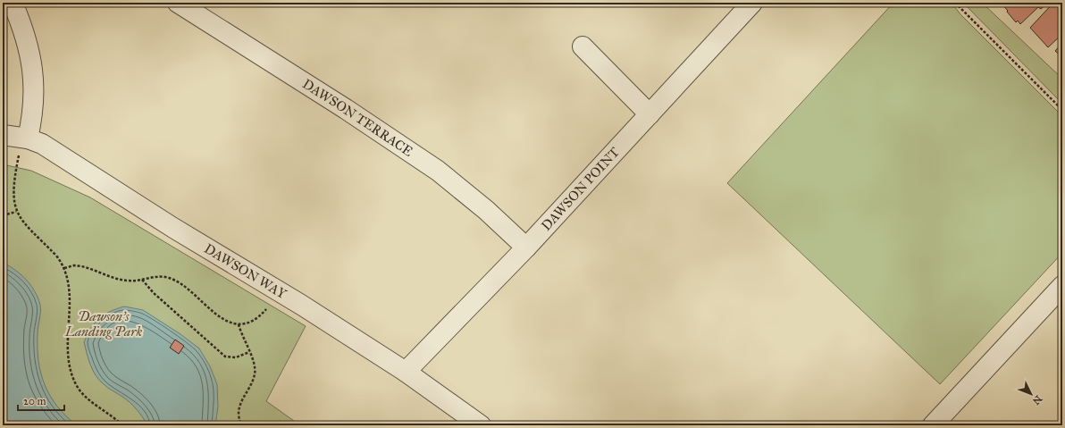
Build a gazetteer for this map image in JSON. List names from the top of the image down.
{
  "streets": {
    "street": ["DAWSON TERRACE", "DAWSON POINT", "DAWSON WAY"]
  },
  "crossings": [
    ["DAWSON TERRACE", "DAWSON POINT"],
    ["DAWSON POINT", "DAWSON WAY"]
  ],
  "parks": ["Dawson's Landing Park"],
  "scale_bar": "20 m",
  "north": "bottom right"
}
